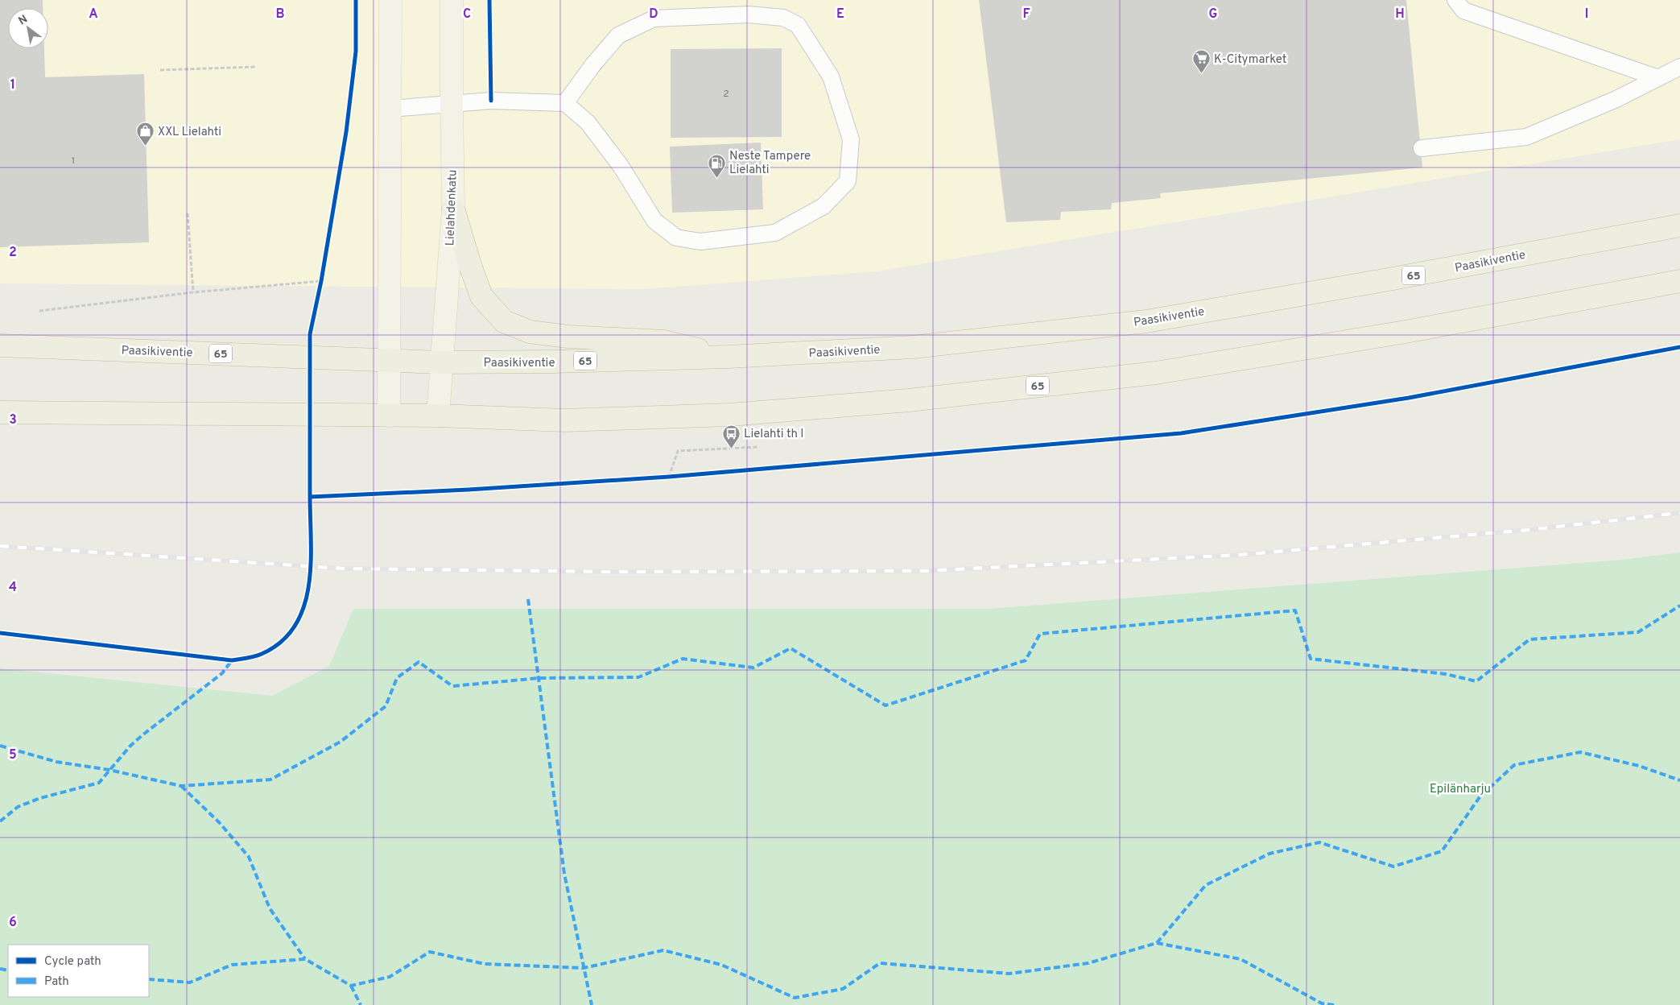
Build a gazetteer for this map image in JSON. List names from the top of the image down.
{
  "streets": {
    "highway": ["Paasikiventie", "65"],
    "main road": ["Lielahdenkatu"]
  },
  "crossings": [
    ["Lielahdenkatu", "Paasikiventie"],
    ["Lielahdenkatu", "65"]
  ],
  "parks": ["Epilänharju"],
  "places": {
    "supermarket": ["K-Citymarket"],
    "shop": ["XXL Lielahti"],
    "fuel station": ["Neste Tampere Lielahti"],
    "bus stop": ["Lielahti th I"]
  },
  "house_numbers": ["2", "1"],
  "legend": ["Cycle path", "Path"],
  "north": "top left",
  "grid": {
    "columns": [
      "A",
      "B",
      "C",
      "D",
      "E",
      "F",
      "G",
      "H",
      "I"
    ],
    "rows": [
      "1",
      "2",
      "3",
      "4",
      "5",
      "6"
    ]
  }
}
